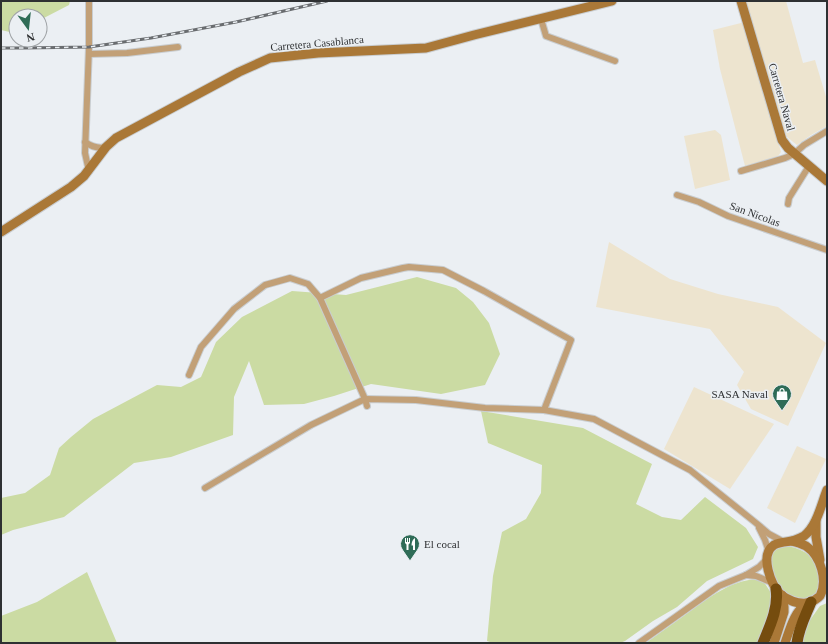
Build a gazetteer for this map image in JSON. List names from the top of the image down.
{
  "streets": {
    "main road": ["Carretera Casablanca", "Carretera Naval"],
    "street": ["San Nicolas"]
  },
  "places": {
    "shop": ["SASA Naval"],
    "restaurant": ["El cocal"]
  },
  "north": "bottom"
}
